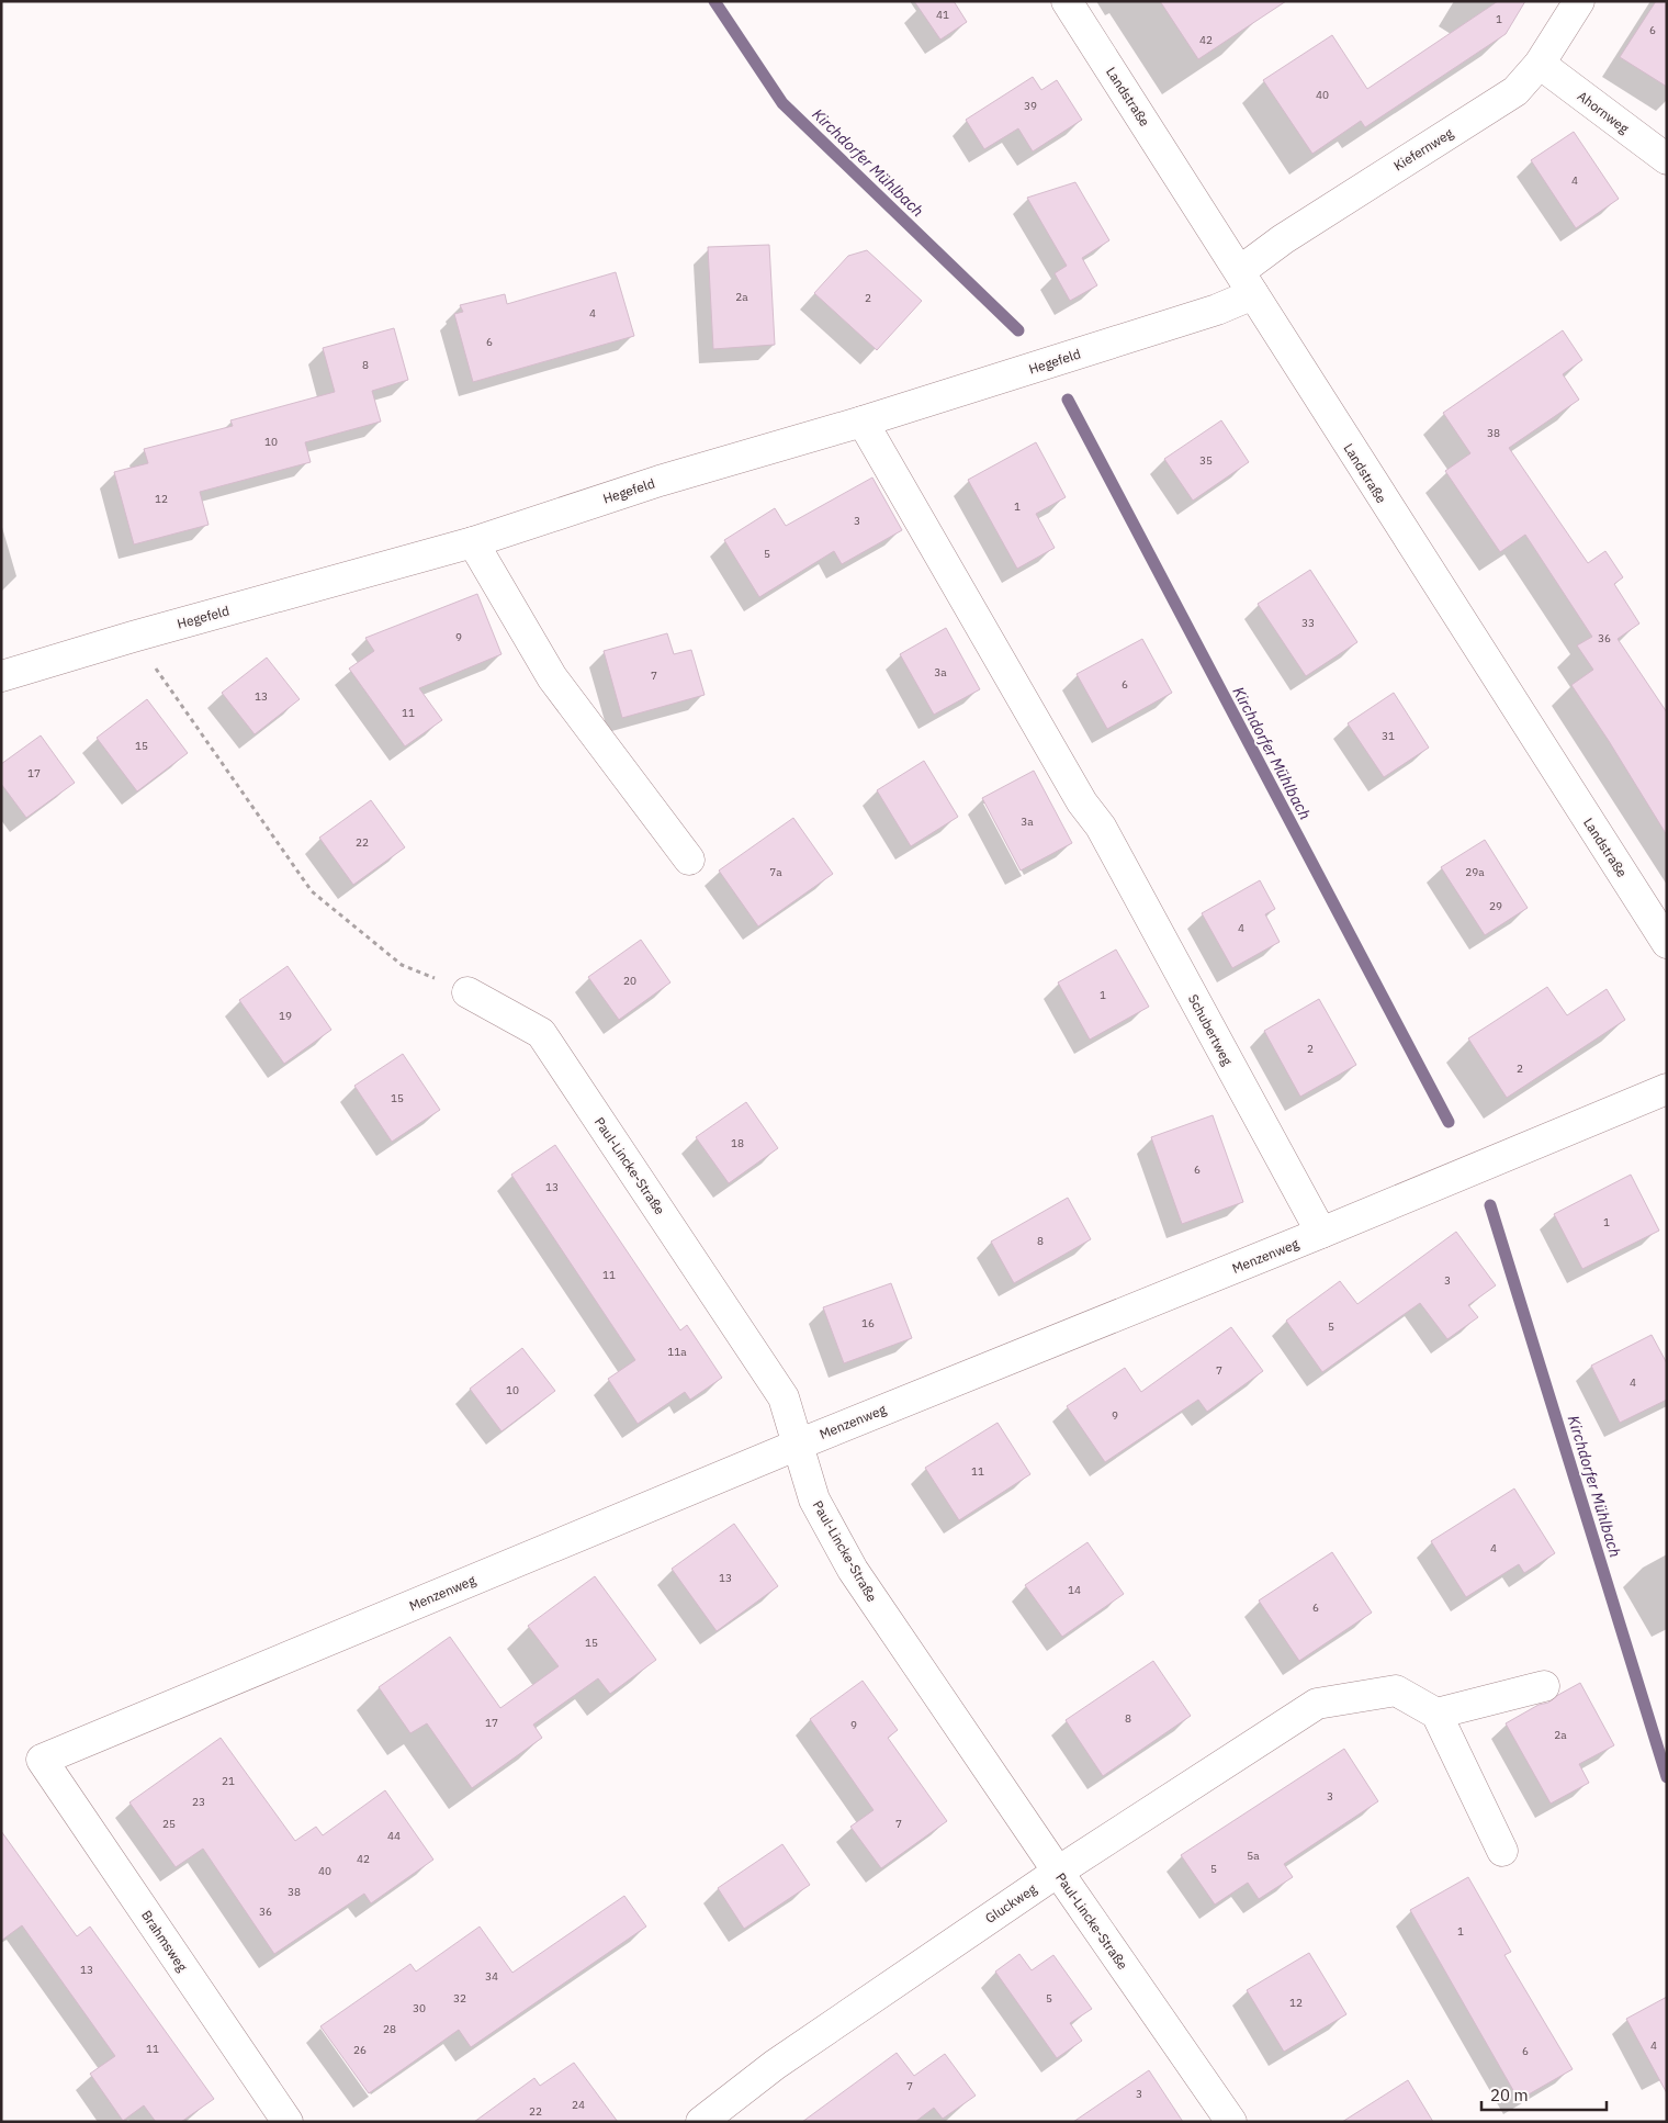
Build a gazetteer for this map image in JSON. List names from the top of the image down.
{
  "streets": {
    "street": [
      "Landstraße",
      "Ahornweg",
      "Kiefernweg",
      "Hegefeld",
      "Schubertweg",
      "Paul-Lincke-Straße",
      "Menzenweg",
      "Gluckweg",
      "Brahmsweg"
    ]
  },
  "crossings": [
    ["Landstraße", "Kiefernweg"],
    ["Landstraße", "Hegefeld"],
    ["Ahornweg", "Kiefernweg"],
    ["Kiefernweg", "Hegefeld"],
    ["Hegefeld", "Schubertweg"],
    ["Schubertweg", "Menzenweg"],
    ["Paul-Lincke-Straße", "Menzenweg"],
    ["Paul-Lincke-Straße", "Gluckweg"],
    ["Menzenweg", "Brahmsweg"]
  ],
  "water": ["Kirchdorfer Mühlbach"],
  "house_numbers": [
    "41",
    "1",
    "6",
    "42",
    "40",
    "39",
    "4",
    "2a",
    "2",
    "4",
    "6",
    "8",
    "38",
    "10",
    "35",
    "12",
    "1",
    "3",
    "5",
    "33",
    "9",
    "36",
    "3a",
    "7",
    "6",
    "13",
    "11",
    "31",
    "15",
    "17",
    "3a",
    "22",
    "7a",
    "29a",
    "29",
    "4",
    "20",
    "1",
    "19",
    "2",
    "2",
    "15",
    "18",
    "6",
    "13",
    "1",
    "8",
    "11",
    "3",
    "16",
    "5",
    "11a",
    "7",
    "4",
    "10",
    "9",
    "11",
    "4",
    "13",
    "14",
    "6",
    "15",
    "8",
    "17",
    "9",
    "2a",
    "21",
    "3",
    "23",
    "25",
    "7",
    "44",
    "5a",
    "42",
    "5",
    "40",
    "38",
    "36",
    "1",
    "13",
    "34",
    "32",
    "5",
    "12",
    "30",
    "28",
    "4",
    "11",
    "26",
    "6",
    "7",
    "3",
    "24",
    "22"
  ],
  "scale_bar": "20 m"
}
